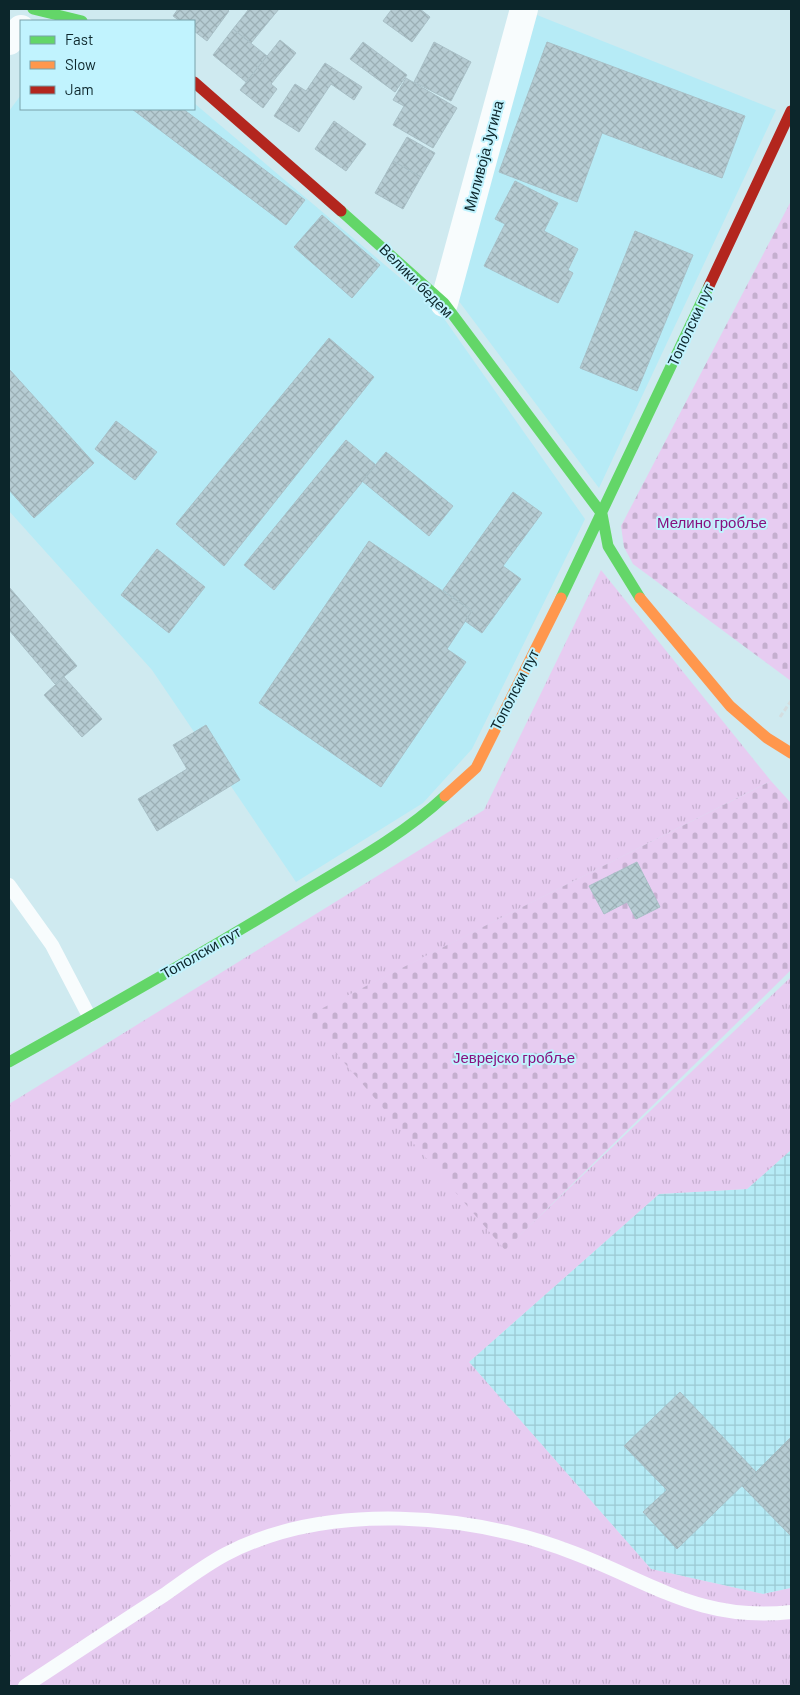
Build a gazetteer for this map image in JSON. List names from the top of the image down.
{
  "streets": {
    "street": ["Миливоја Југина", "Велики бедем", "Тополски пут"]
  },
  "crossings": [
    ["Миливоја Југина", "Велики бедем"],
    ["Велики бедем", "Тополски пут"]
  ],
  "parks": ["Мелино гробље", "Јеврејско гробље"],
  "legend": ["Fast", "Slow", "Jam"]
}
